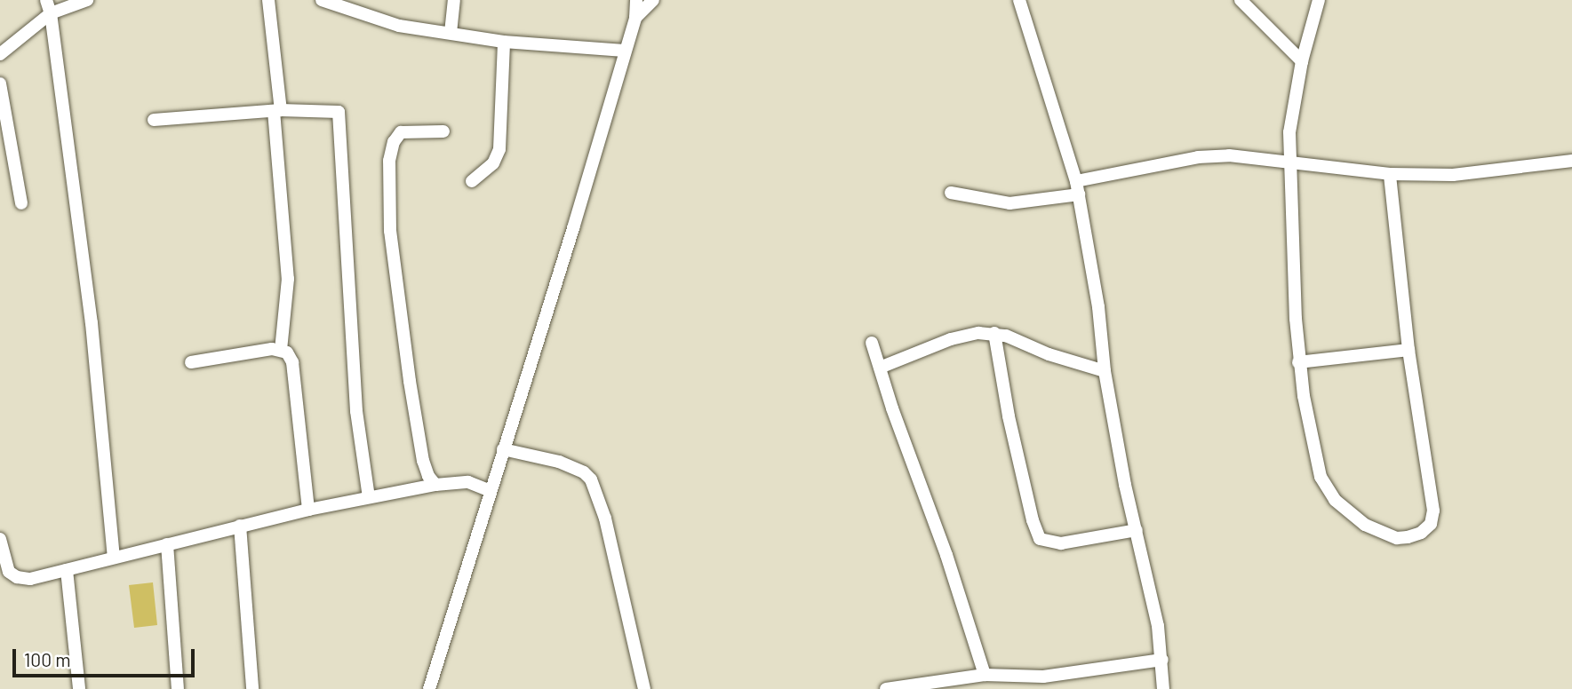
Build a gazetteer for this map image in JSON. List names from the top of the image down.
{
  "scale_bar": "100 m"
}
